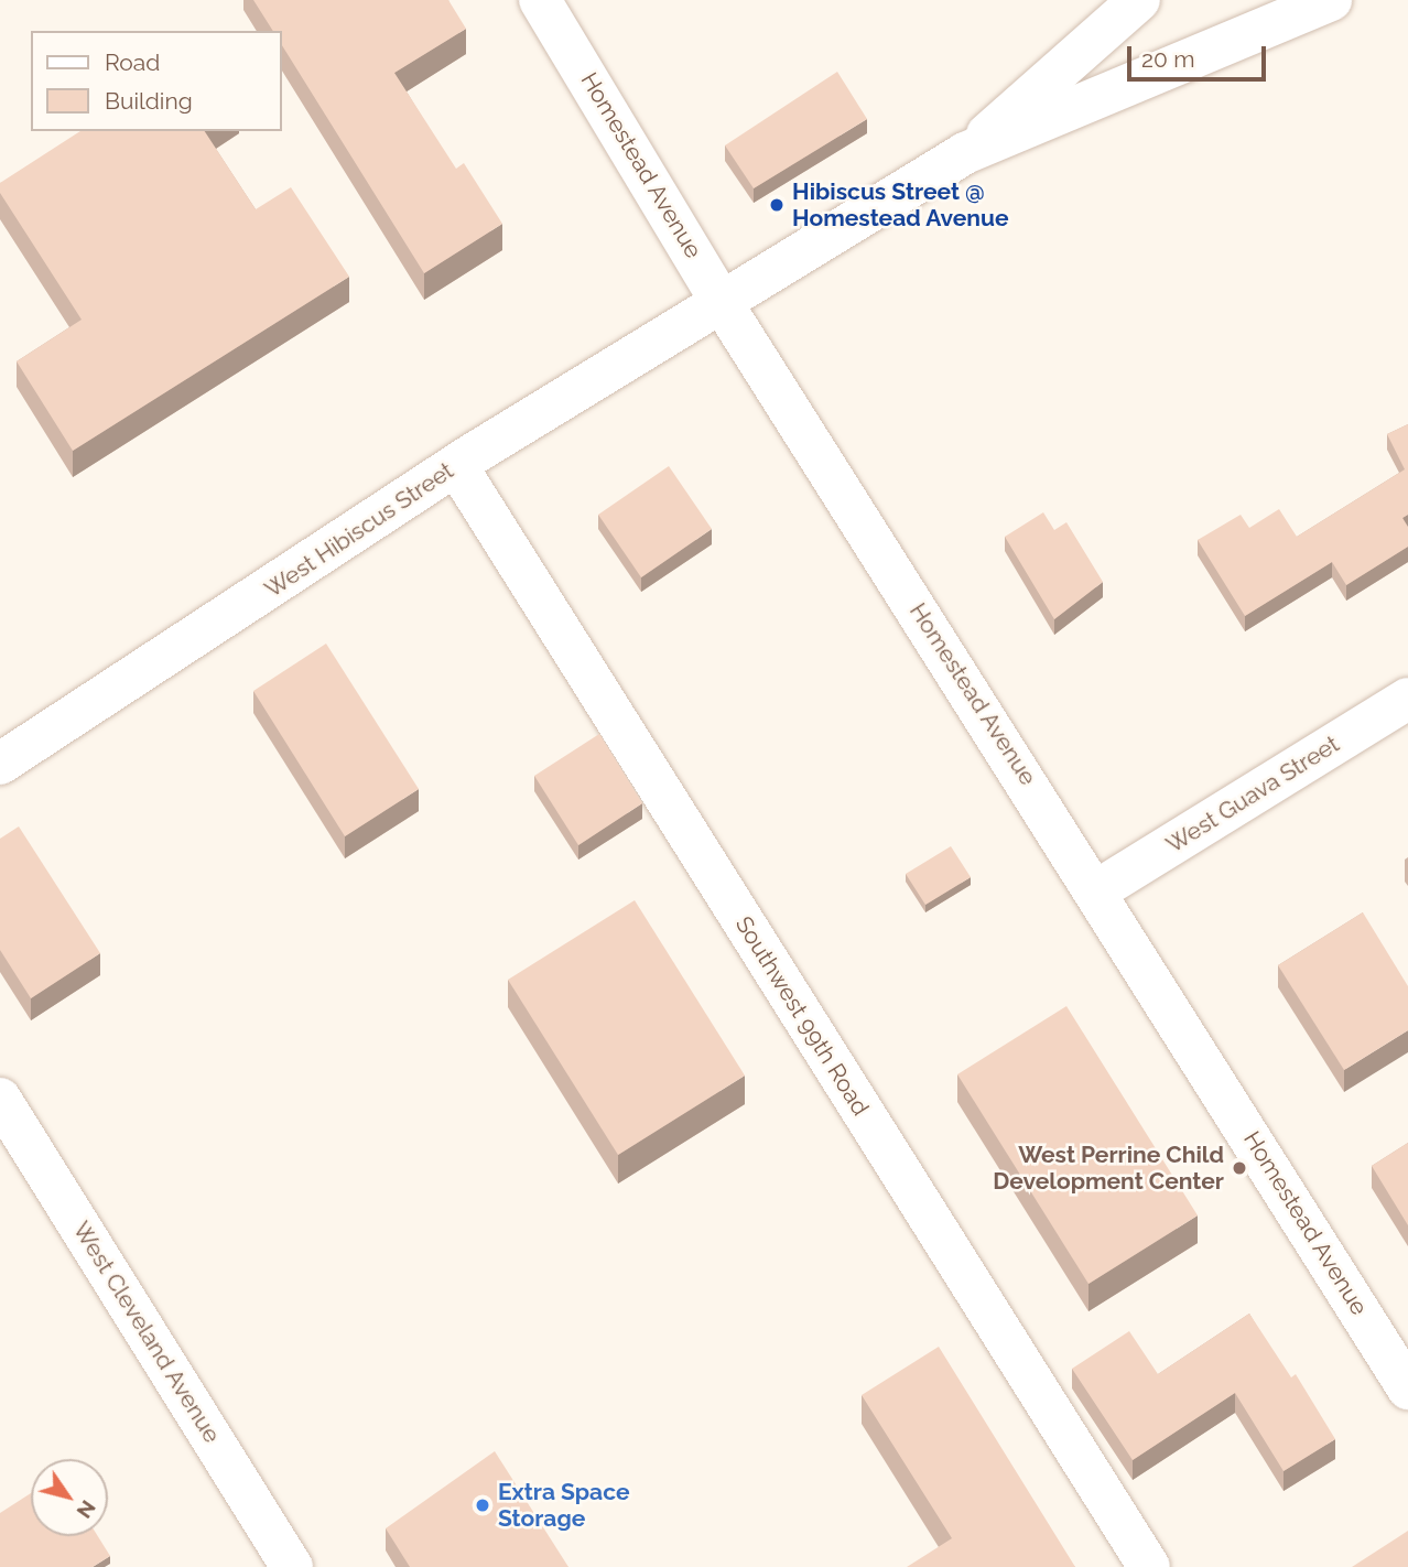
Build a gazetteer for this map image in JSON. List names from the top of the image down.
{
  "streets": {
    "street": [
      "Homestead Avenue",
      "West Hibiscus Street",
      "West Guava Street",
      "Southwest 99th Road",
      "West Cleveland Avenue"
    ]
  },
  "crossings": [
    ["Homestead Avenue", "West Hibiscus Street"],
    ["Homestead Avenue", "West Guava Street"],
    ["West Hibiscus Street", "Southwest 99th Road"]
  ],
  "places": ["Hibiscus Street @ Homestead Avenue", "West Perrine Child Development Center", "Extra Space Storage"],
  "legend": ["Road", "Building"],
  "scale_bar": "20 m",
  "north": "bottom right"
}
